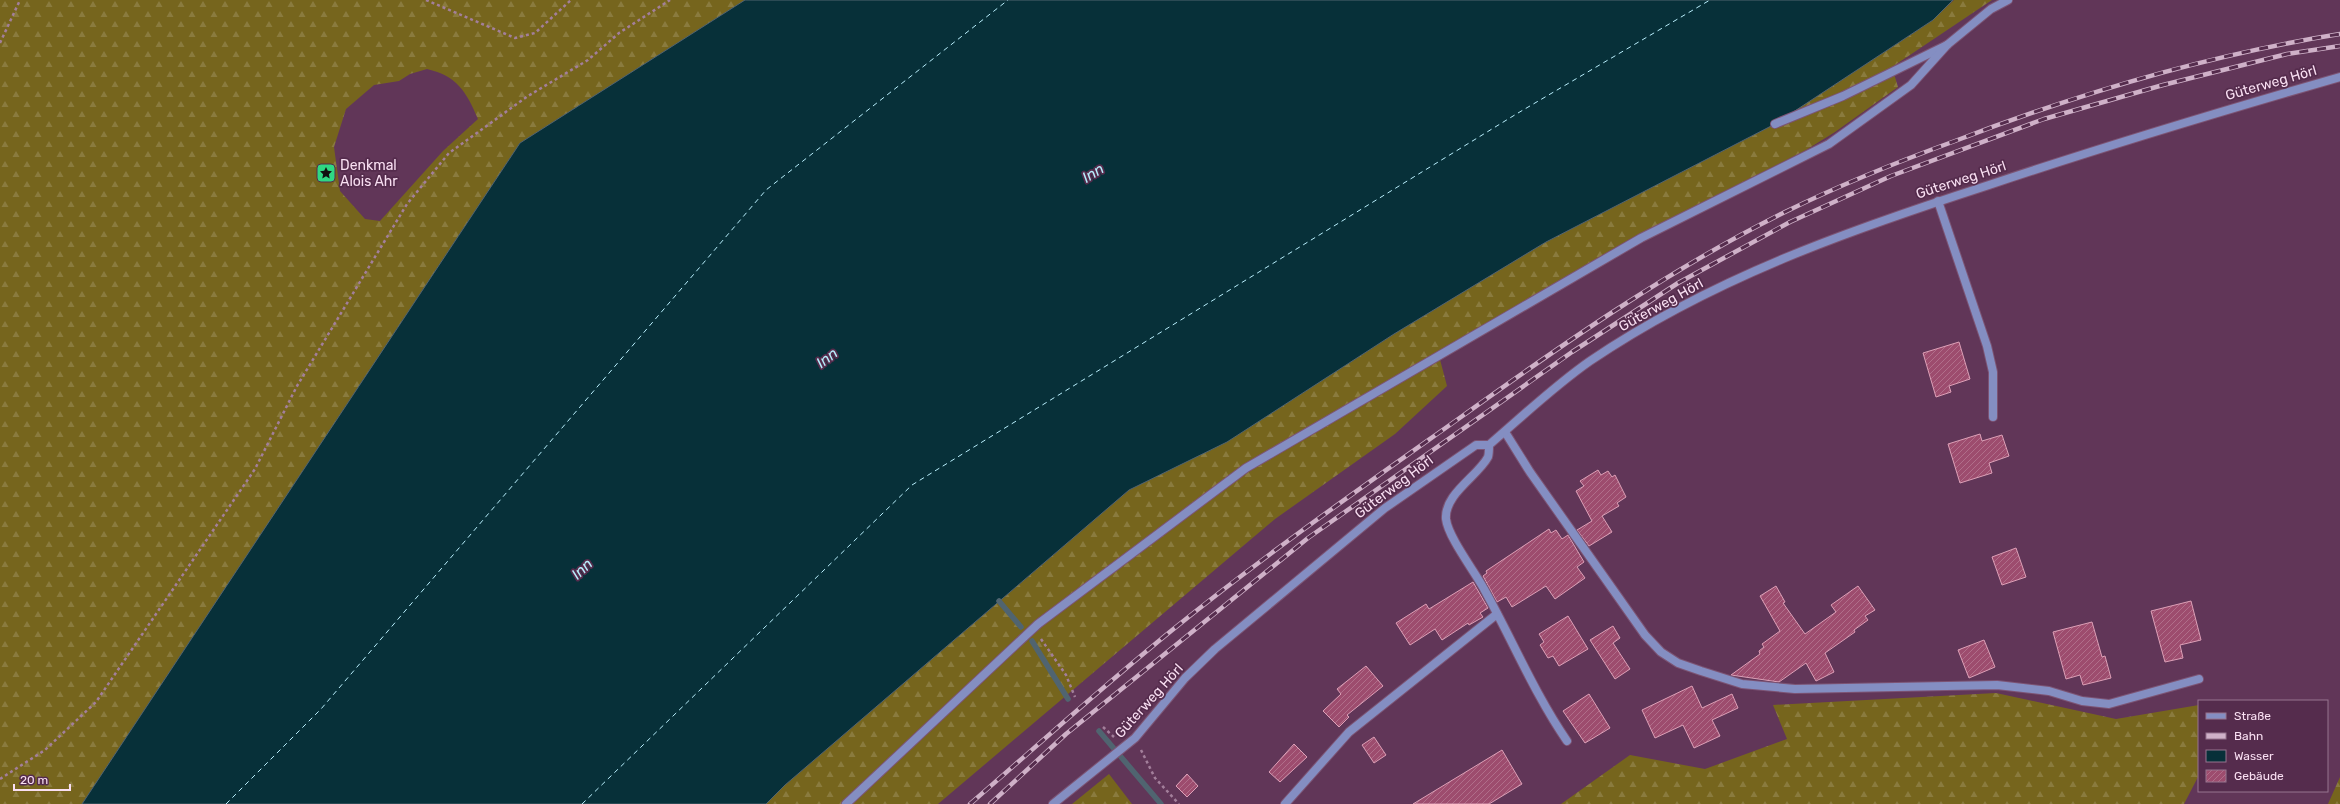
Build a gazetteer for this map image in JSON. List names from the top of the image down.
{
  "streets": {
    "street": ["Güterweg Hörl"]
  },
  "water": ["Inn"],
  "places": {
    "place": ["Denkmal Alois Ahr"]
  },
  "legend": [
    "Straße",
    "Bahn",
    "Wasser",
    "Gebäude"
  ],
  "scale_bar": "20 m"
}
